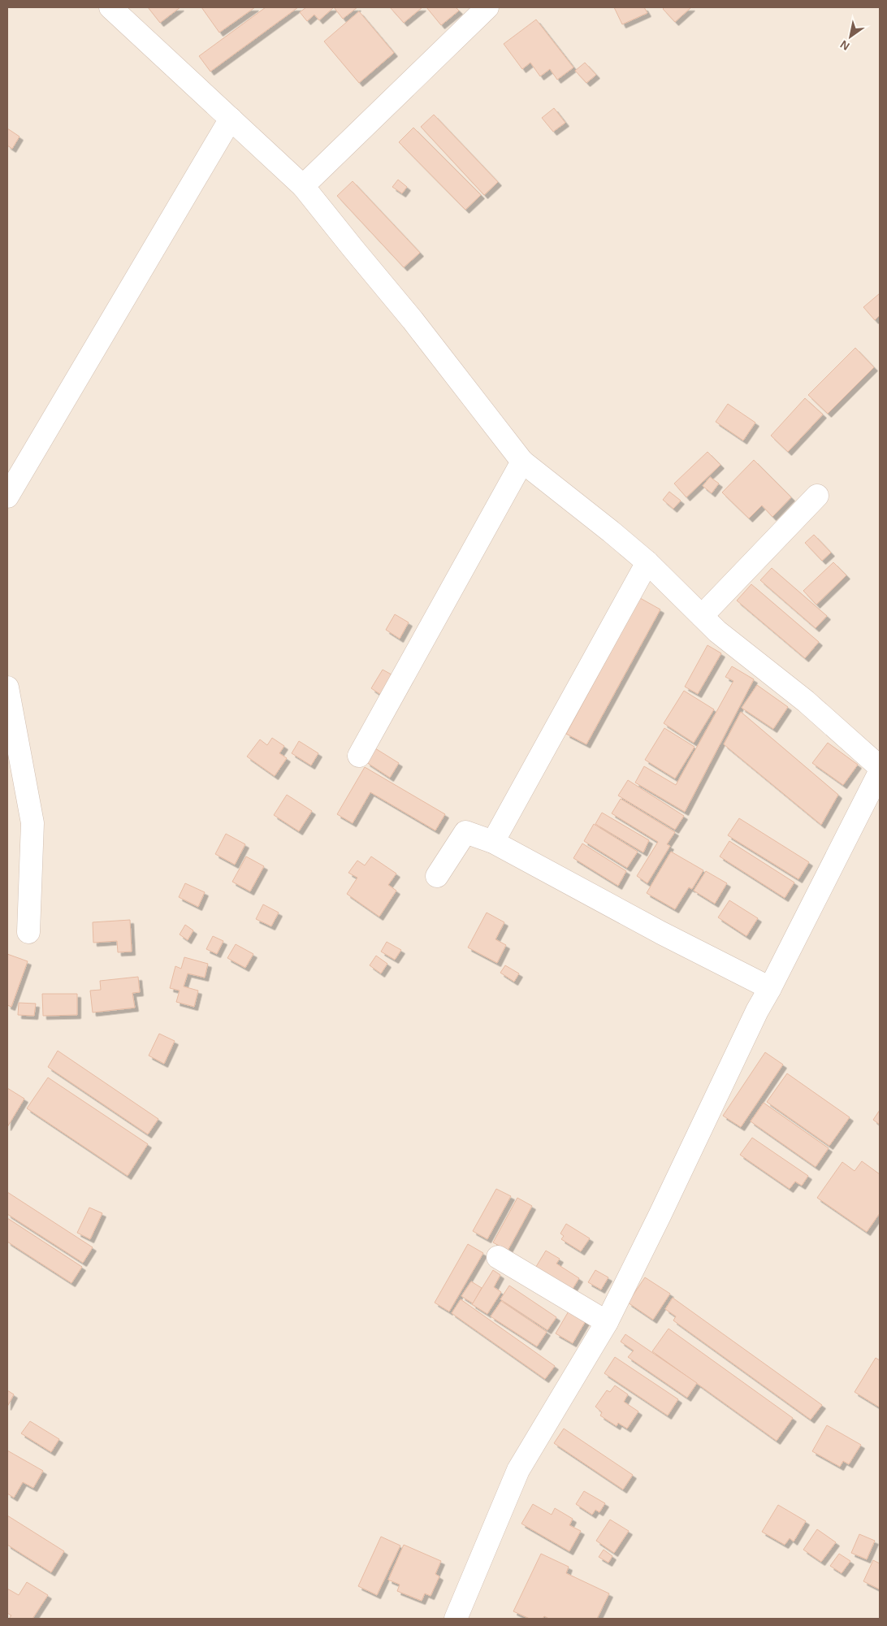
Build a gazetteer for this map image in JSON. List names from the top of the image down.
{
  "north": "bottom left"
}
